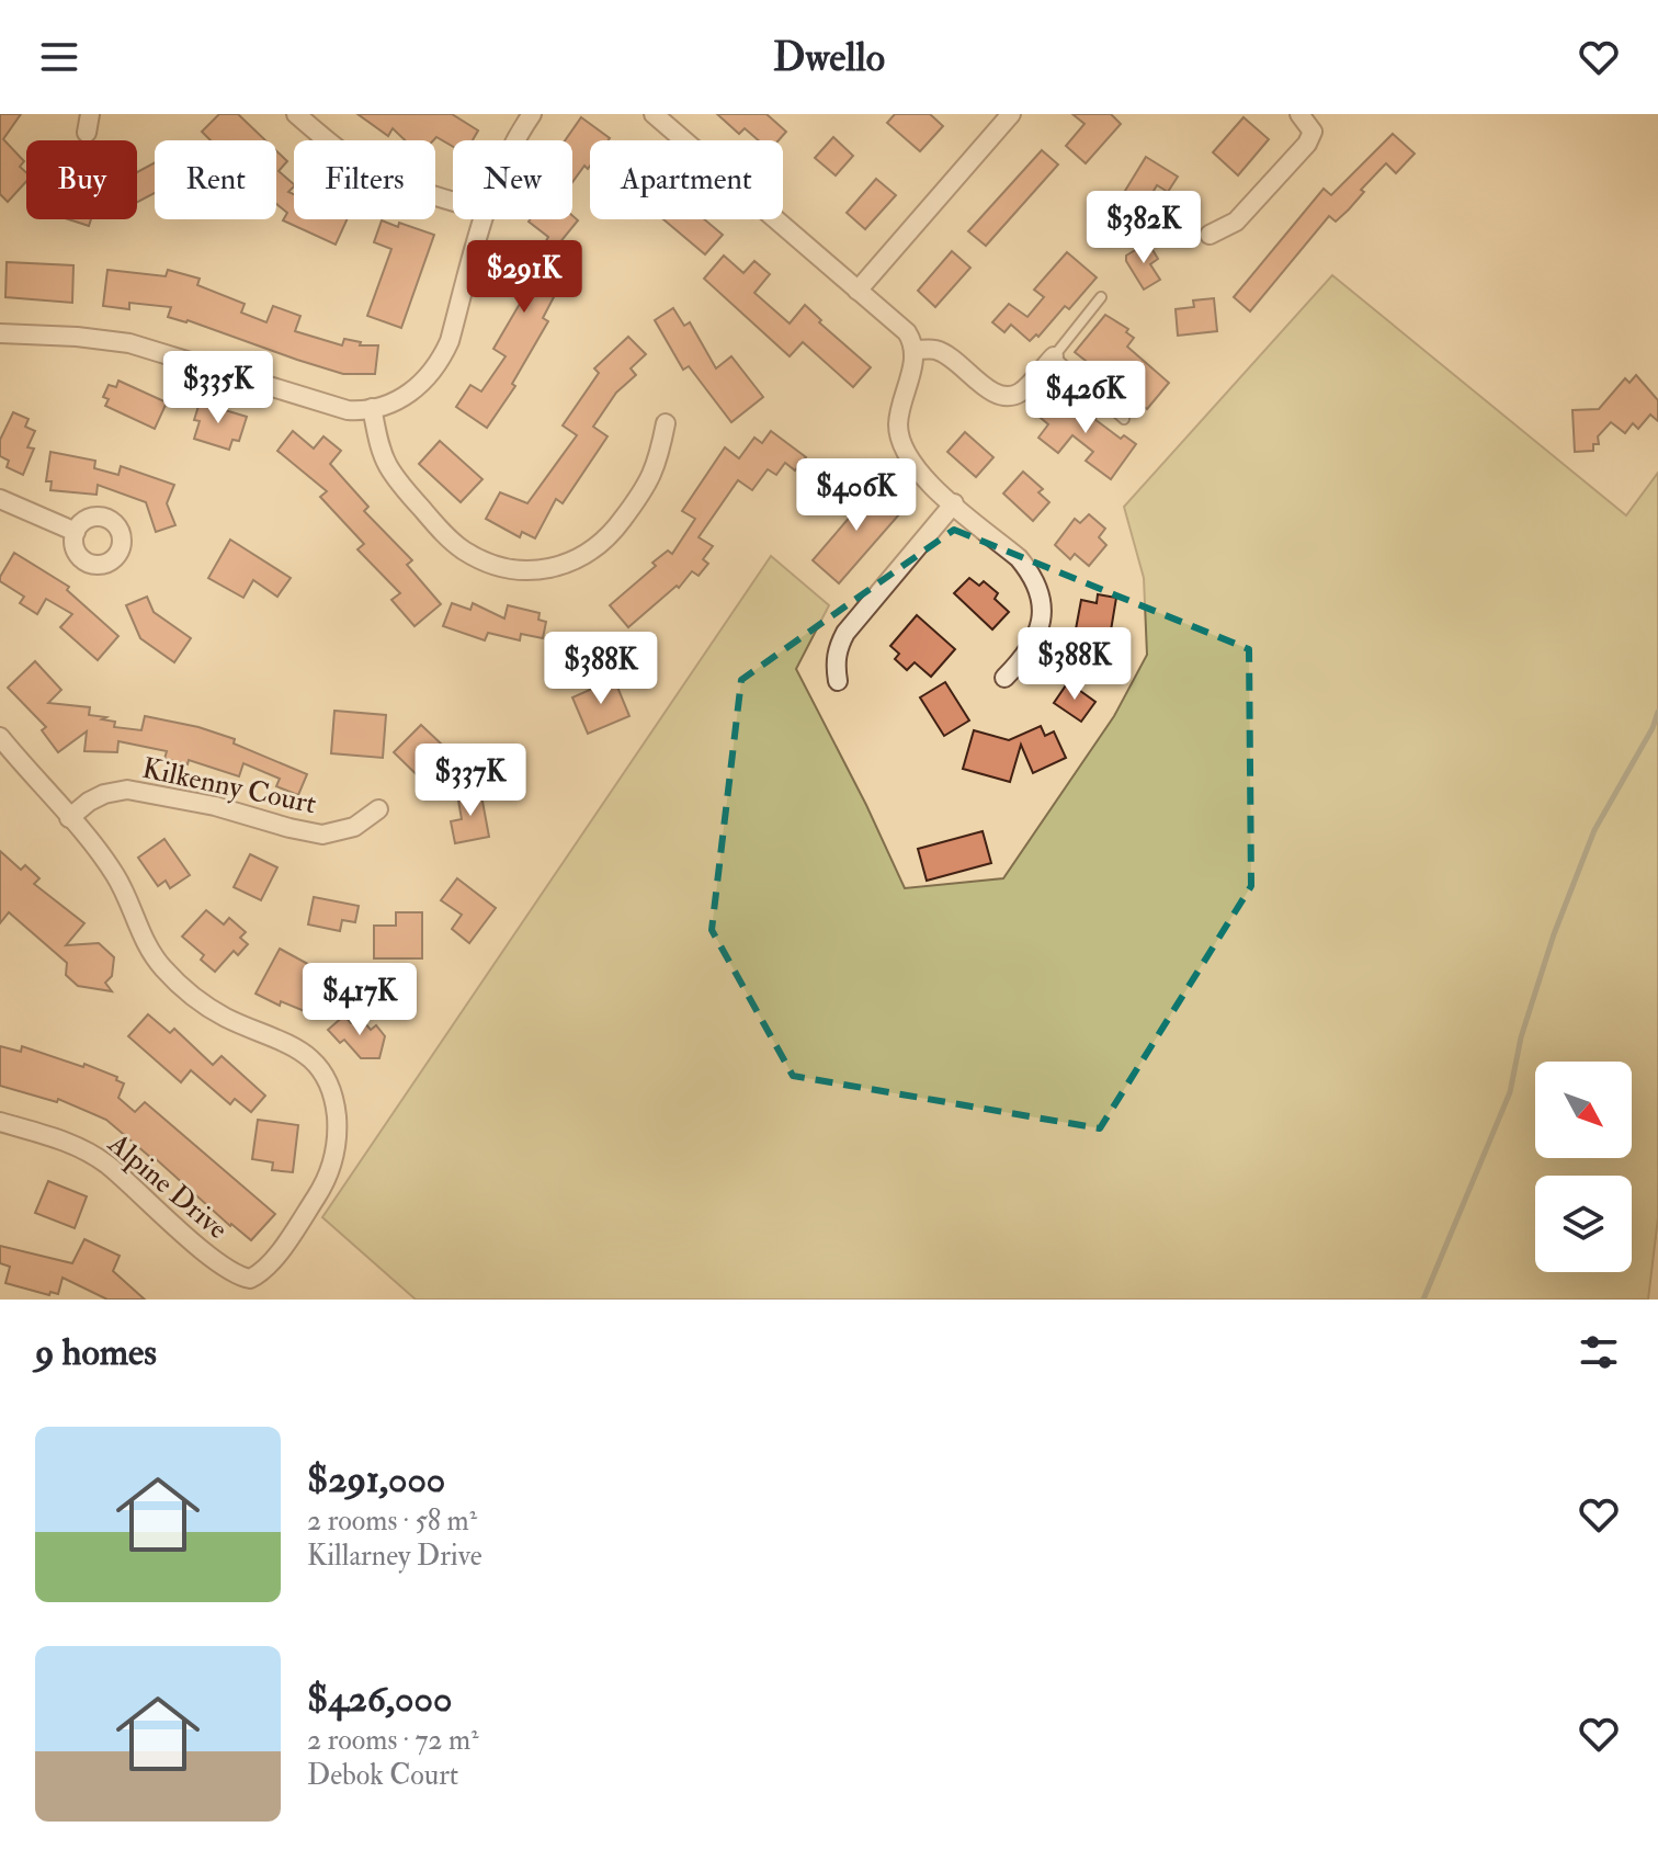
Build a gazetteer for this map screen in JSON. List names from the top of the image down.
{
  "streets": {
    "street": ["Kilkenny Court", "Alpine Drive"]
  },
  "crossings": [
    ["Kilkenny Court", "Alpine Drive"]
  ],
  "north": "bottom right",
  "page": {
    "header": "Dwello",
    "chip": [
      "Buy",
      "Rent",
      "Filters",
      "New",
      "Apartment"
    ],
    "price": [
      "$382K",
      "$291K",
      "$335K",
      "$426K",
      "$406K",
      "$388K",
      "$388K",
      "$337K",
      "$417K"
    ],
    "heading": "9 homes",
    "list": [
      {
        "name": "$291,000",
        "note": "2 rooms · 58 m² · Killarney Drive"
      },
      {
        "name": "$426,000",
        "note": "2 rooms · 72 m² · Debok Court"
      }
    ]
  }
}
